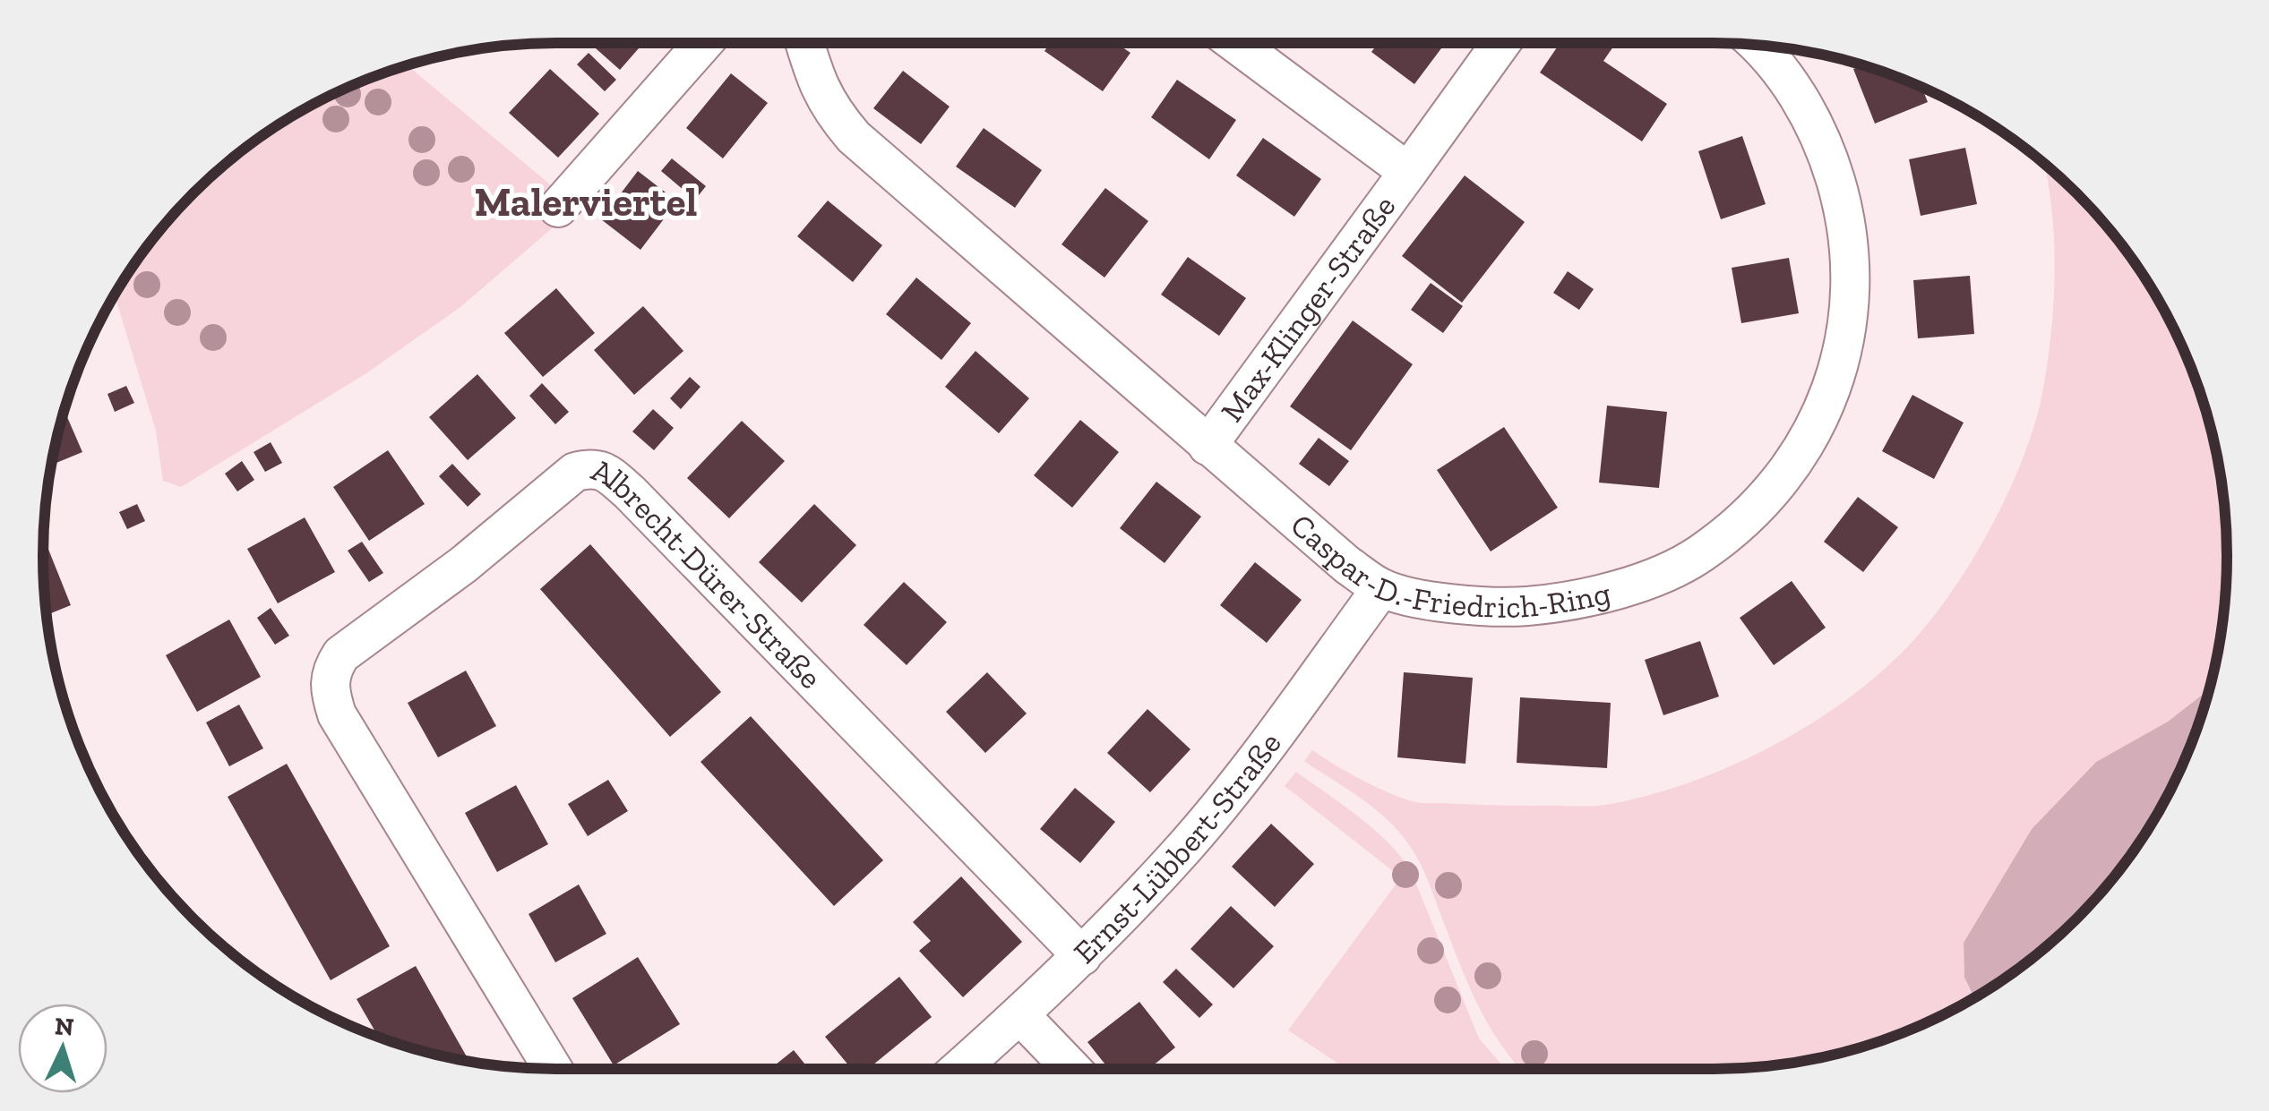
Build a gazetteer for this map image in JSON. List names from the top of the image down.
{
  "streets": {
    "street": [
      "Max-Klinger-Straße",
      "Caspar-D.-Friedrich-Ring",
      "Albrecht-Dürer-Straße",
      "Ernst-Lübbert-Straße"
    ]
  },
  "crossings": [
    ["Max-Klinger-Straße", "Caspar-D.-Friedrich-Ring"],
    ["Caspar-D.-Friedrich-Ring", "Ernst-Lübbert-Straße"],
    ["Albrecht-Dürer-Straße", "Ernst-Lübbert-Straße"]
  ],
  "districts": ["Malerviertel"],
  "north": "top"
}
